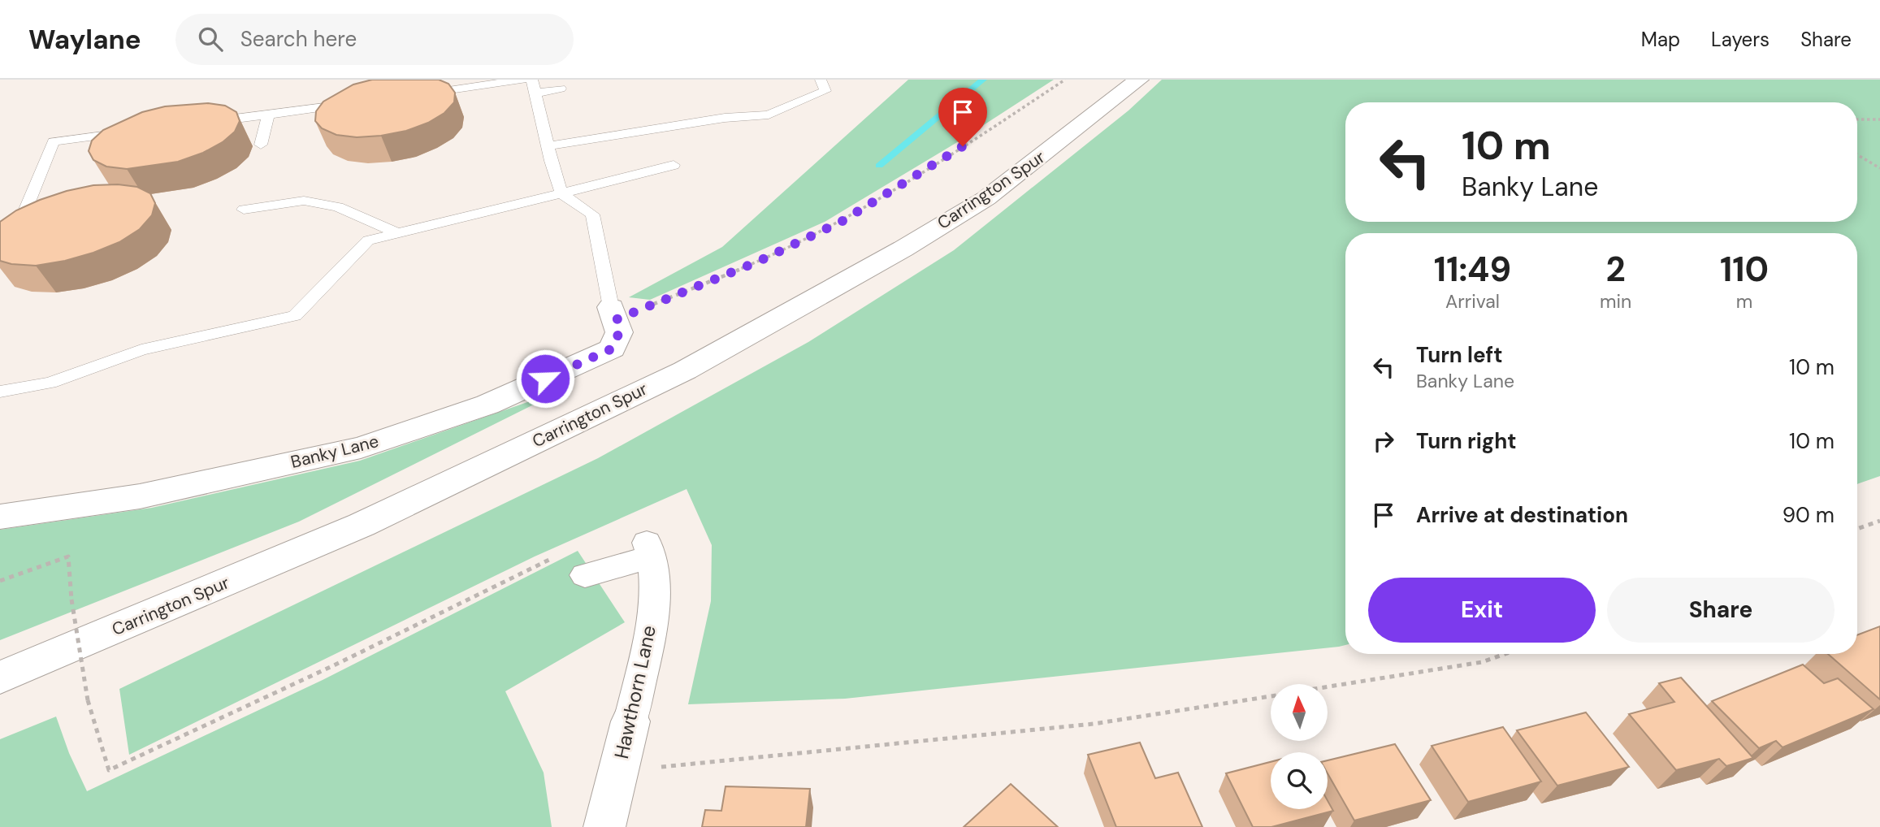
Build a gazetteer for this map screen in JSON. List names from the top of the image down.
{
  "streets": {
    "main road": ["Carrington Spur", "Banky Lane", "Hawthorn Lane"]
  },
  "north": "top",
  "page": {
    "header": "Waylane",
    "search": "Search here",
    "nav": ["Map", "Layers", "Share"],
    "turn": ["10 m", "Banky Lane"],
    "eta": [
      "11:49",
      "Arrival",
      "2",
      "min",
      "110",
      "m"
    ],
    "list": [
      {
        "name": "Turn left",
        "note": "Banky Lane",
        "value": "10 m"
      },
      {
        "name": "Turn right",
        "value": "10 m"
      },
      {
        "name": "Arrive at destination",
        "value": "90 m"
      }
    ],
    "buttons": ["Exit", "Share"]
  }
}
